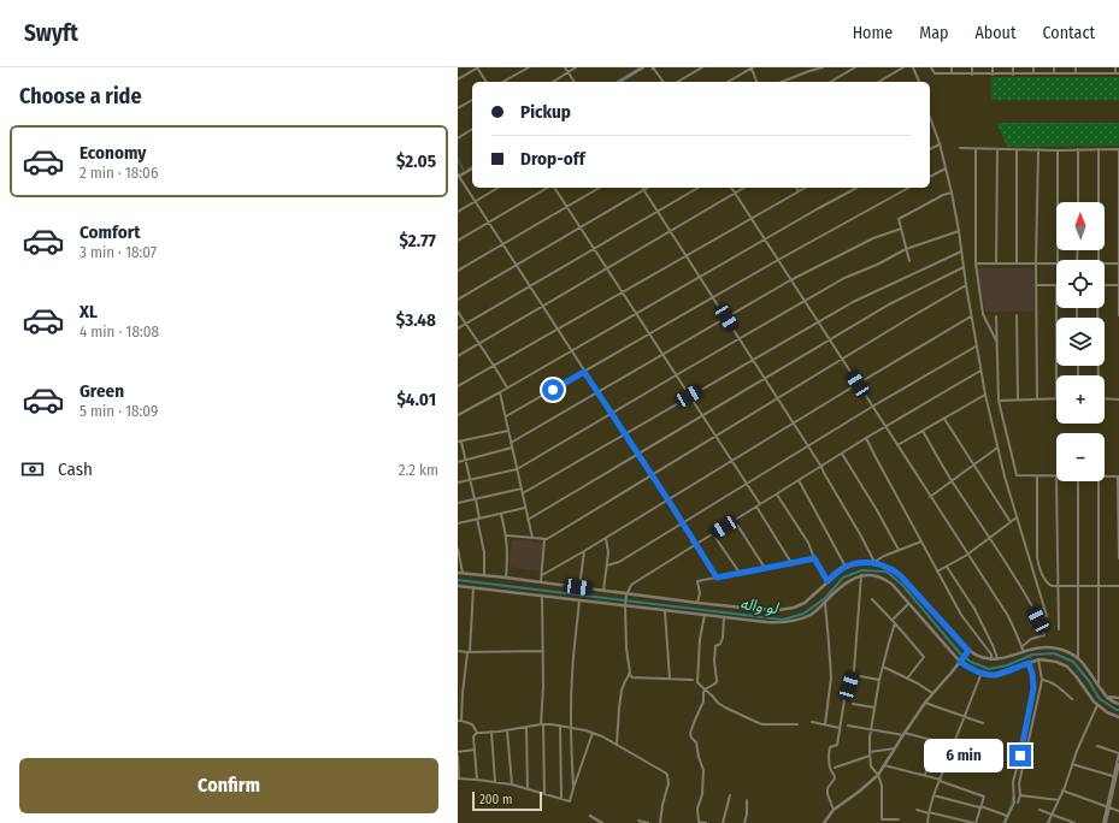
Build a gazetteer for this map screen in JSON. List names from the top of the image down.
{
  "water": ["لو واله"],
  "scale_bar": "200 m",
  "north": "top",
  "page": {
    "header": "Swyft",
    "nav": [
      "Home",
      "Map",
      "About",
      "Contact"
    ],
    "heading": "Choose a ride",
    "banner": ["Pickup", "Drop-off"],
    "list": [
      {
        "name": "Economy",
        "note": "2 min · 18:06",
        "value": "$2.05"
      },
      {
        "name": "Comfort",
        "note": "3 min · 18:07",
        "value": "$2.77"
      },
      {
        "name": "XL",
        "note": "4 min · 18:08",
        "value": "$3.48"
      },
      {
        "name": "Green",
        "note": "5 min · 18:09",
        "value": "$4.01"
      }
    ],
    "map_buttons": ["+", "−"],
    "pay": ["Cash", "2.2 km"],
    "bubble": "6 min",
    "buttons": "Confirm",
    "scale": "200 m"
  }
}
